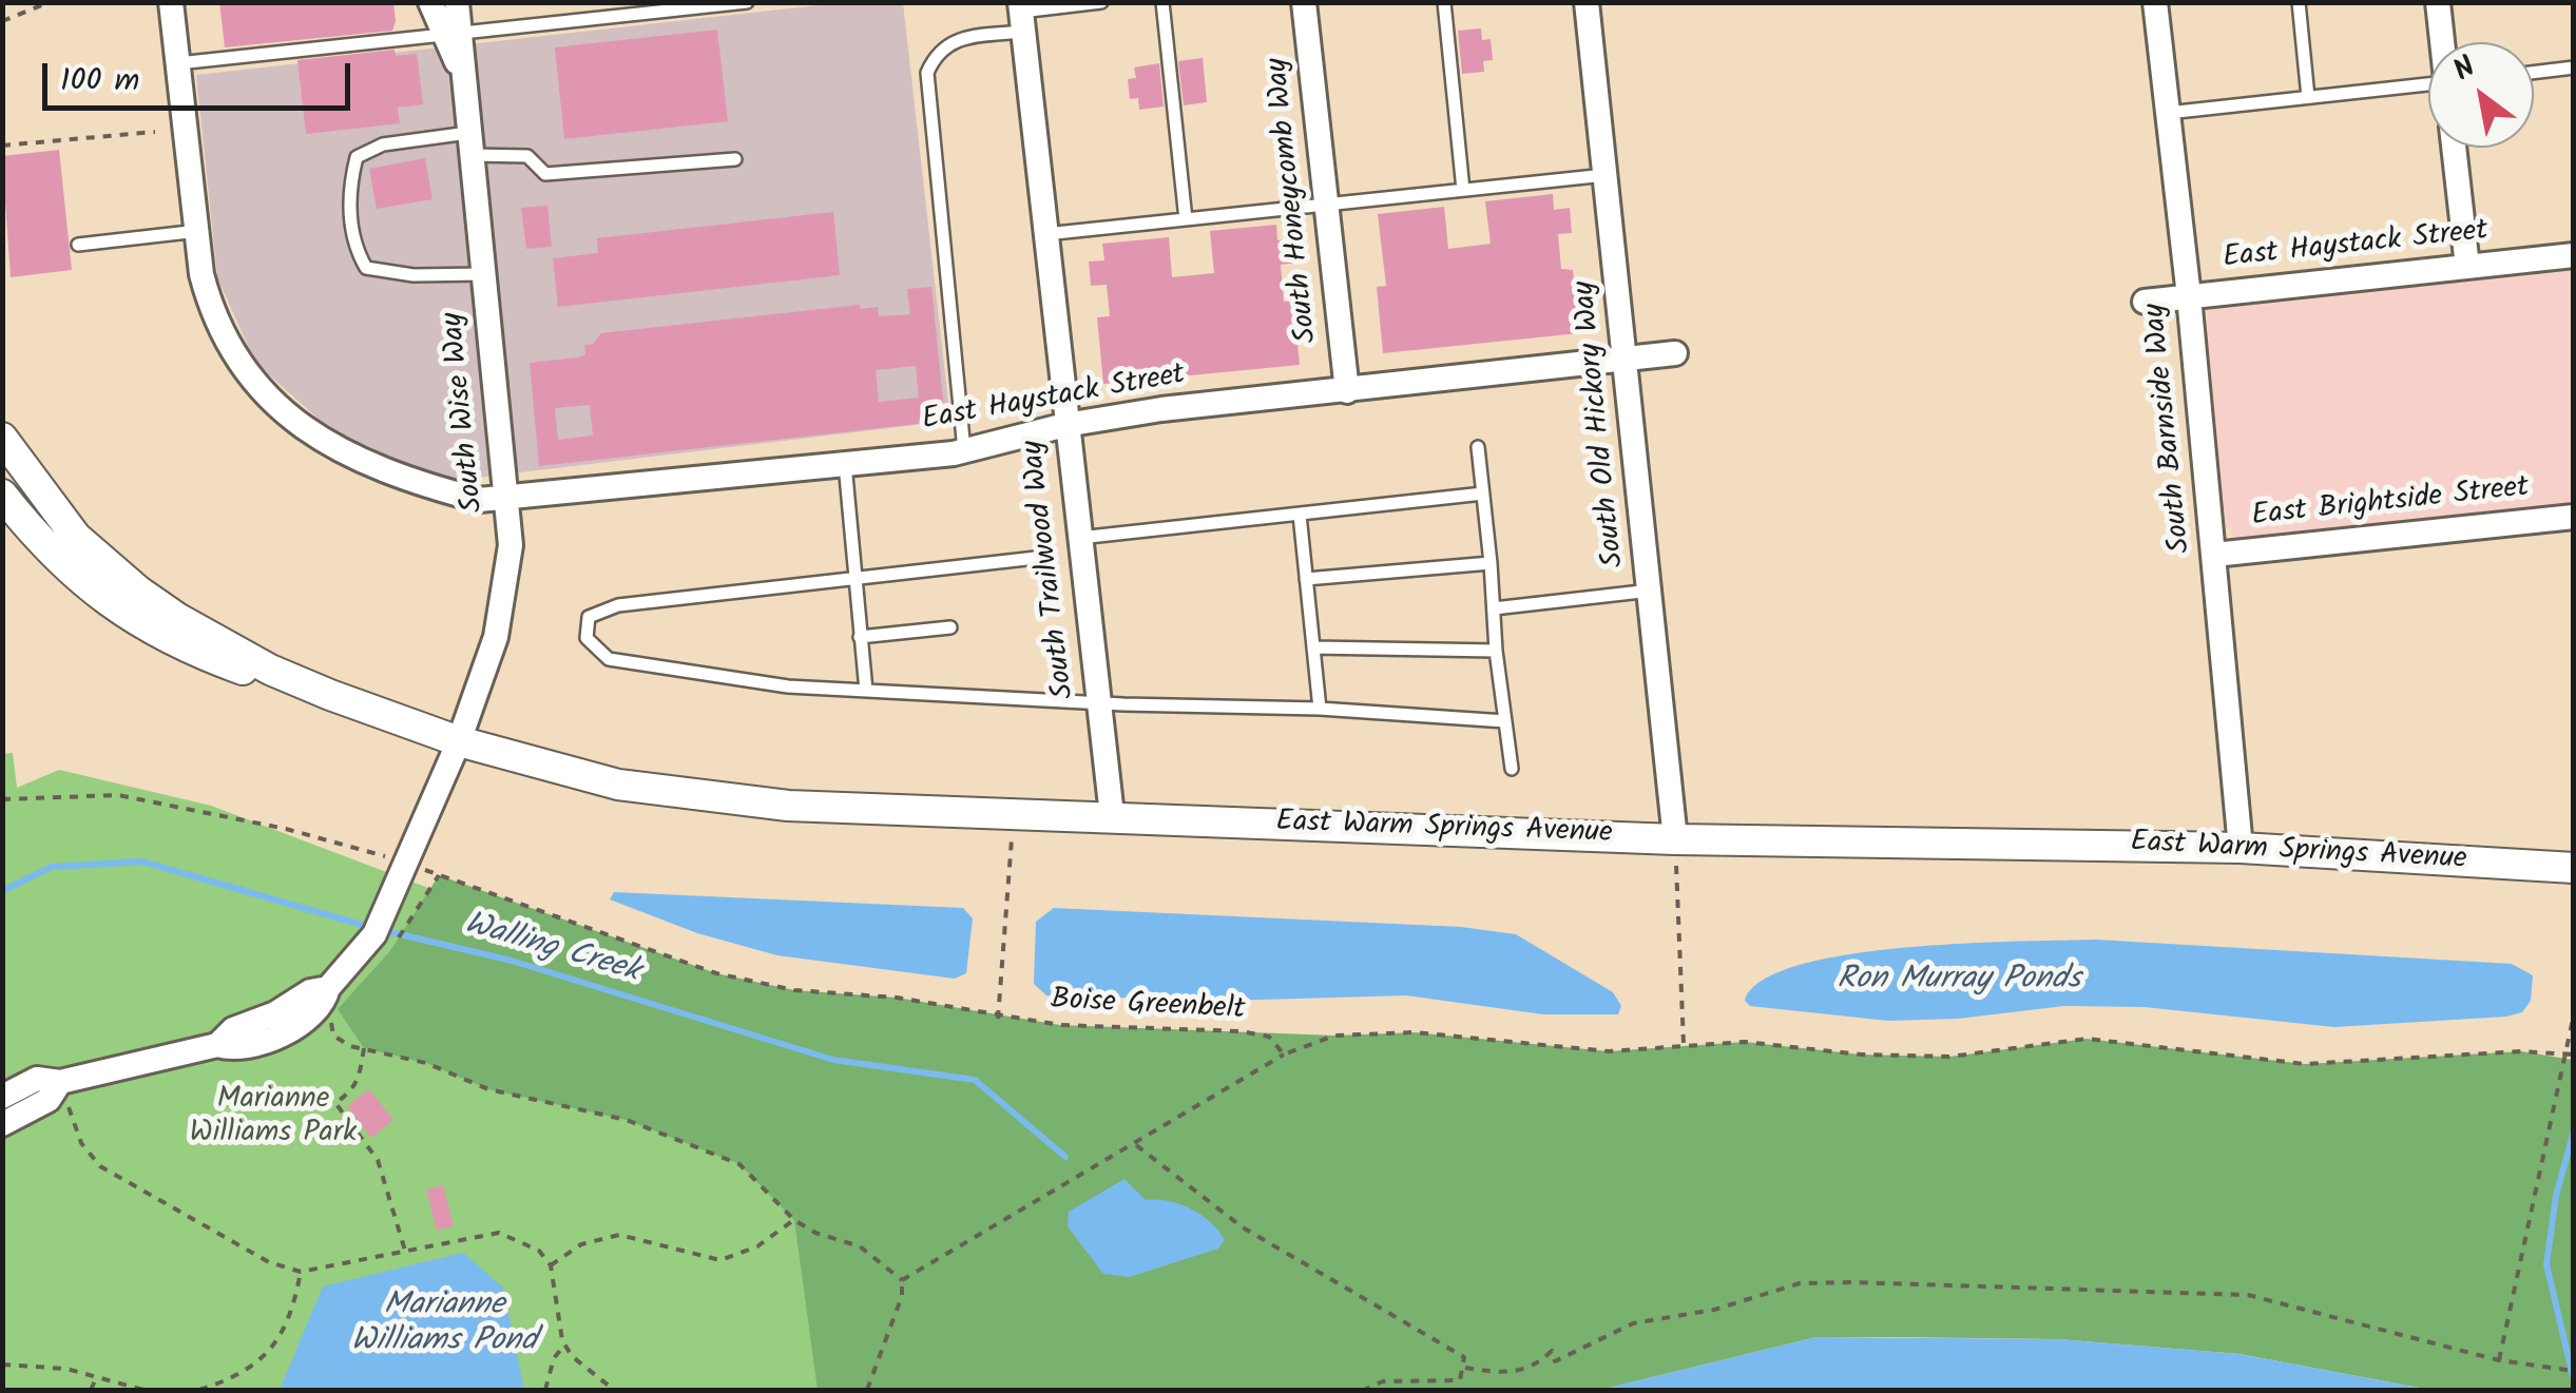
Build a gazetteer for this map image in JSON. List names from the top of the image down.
{
  "streets": {
    "street": [
      "South Honeycomb Way",
      "East Haystack Street",
      "South Wise Way",
      "South Old Hickory Way",
      "South Barnside Way",
      "East Brightside Street",
      "South Trailwood Way",
      "East Warm Springs Avenue"
    ],
    "path": ["Boise Greenbelt"]
  },
  "crossings": [
    ["South Honeycomb Way", "East Haystack Street"],
    ["East Haystack Street", "South Wise Way"],
    ["East Haystack Street", "South Old Hickory Way"],
    ["East Haystack Street", "South Barnside Way"],
    ["East Haystack Street", "South Trailwood Way"],
    ["South Wise Way", "East Warm Springs Avenue"],
    ["South Old Hickory Way", "East Warm Springs Avenue"],
    ["South Barnside Way", "East Brightside Street"],
    ["South Barnside Way", "East Warm Springs Avenue"],
    ["South Trailwood Way", "East Warm Springs Avenue"]
  ],
  "water": ["Walling Creek", "Ron Murray Ponds", "Marianne Williams Pond"],
  "parks": ["Marianne Williams Park"],
  "scale_bar": "100 m",
  "north": "top left"
}
